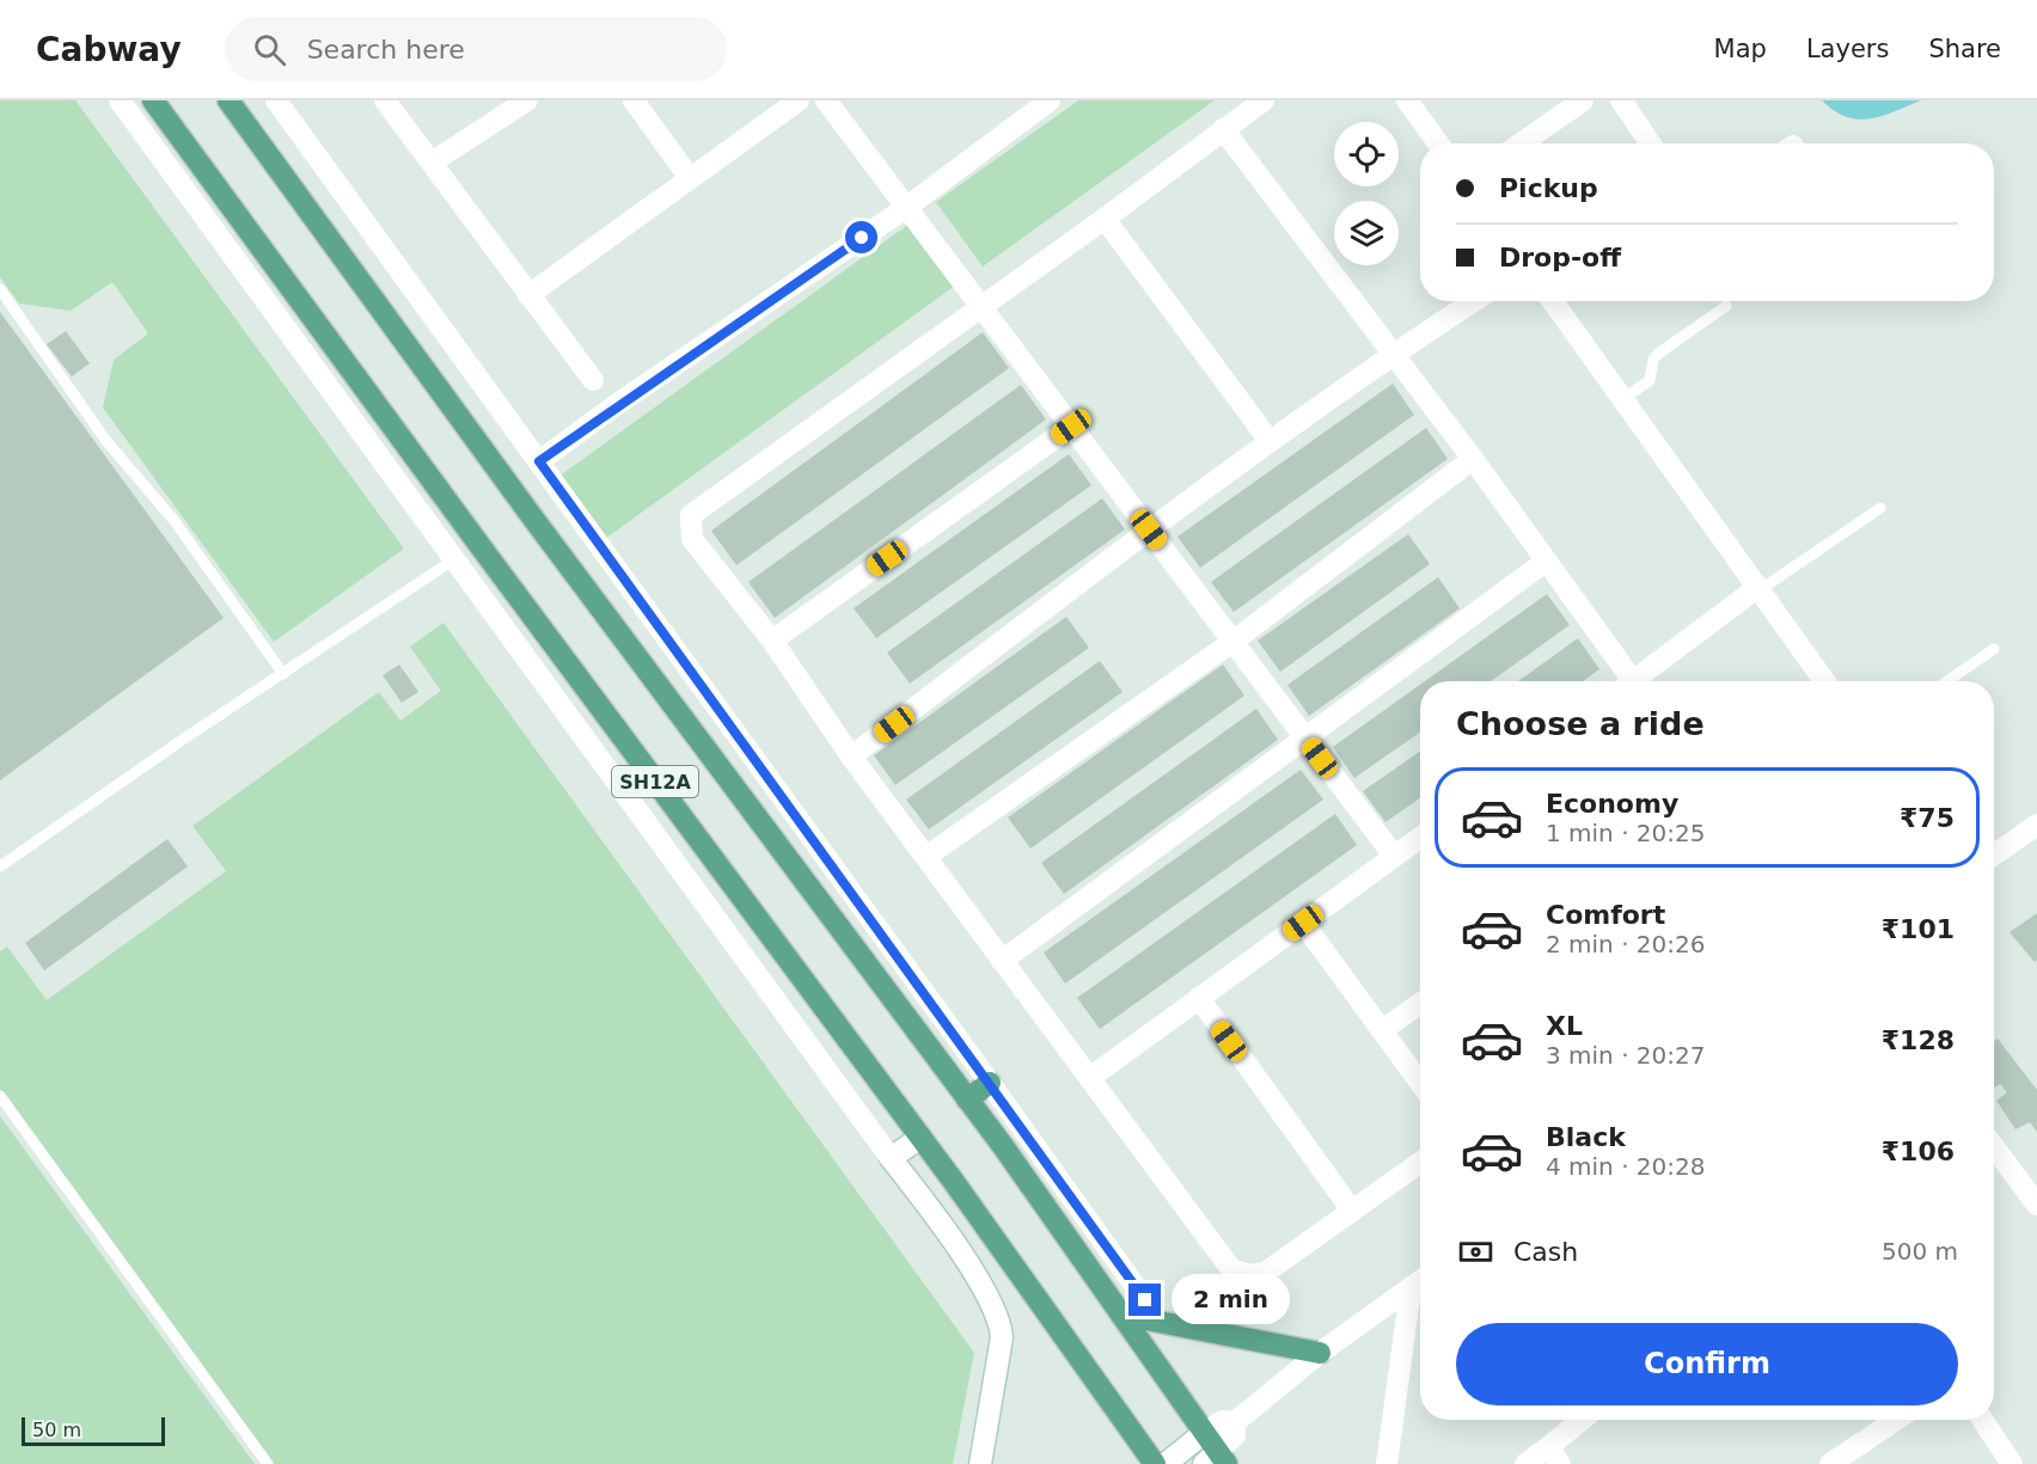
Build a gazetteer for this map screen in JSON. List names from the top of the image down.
{
  "streets": {
    "main road": ["SH12A"]
  },
  "scale_bar": "50 m",
  "page": {
    "header": "Cabway",
    "search": "Search here",
    "nav": ["Map", "Layers", "Share"],
    "banner": ["Pickup", "Drop-off"],
    "heading": "Choose a ride",
    "list": [
      {
        "name": "Economy",
        "note": "1 min · 20:25",
        "value": "₹75"
      },
      {
        "name": "Comfort",
        "note": "2 min · 20:26",
        "value": "₹101"
      },
      {
        "name": "XL",
        "note": "3 min · 20:27",
        "value": "₹128"
      },
      {
        "name": "Black",
        "note": "4 min · 20:28",
        "value": "₹106"
      }
    ],
    "pay": ["Cash", "500 m"],
    "bubble": "2 min",
    "buttons": "Confirm",
    "scale": "50 m"
  }
}
